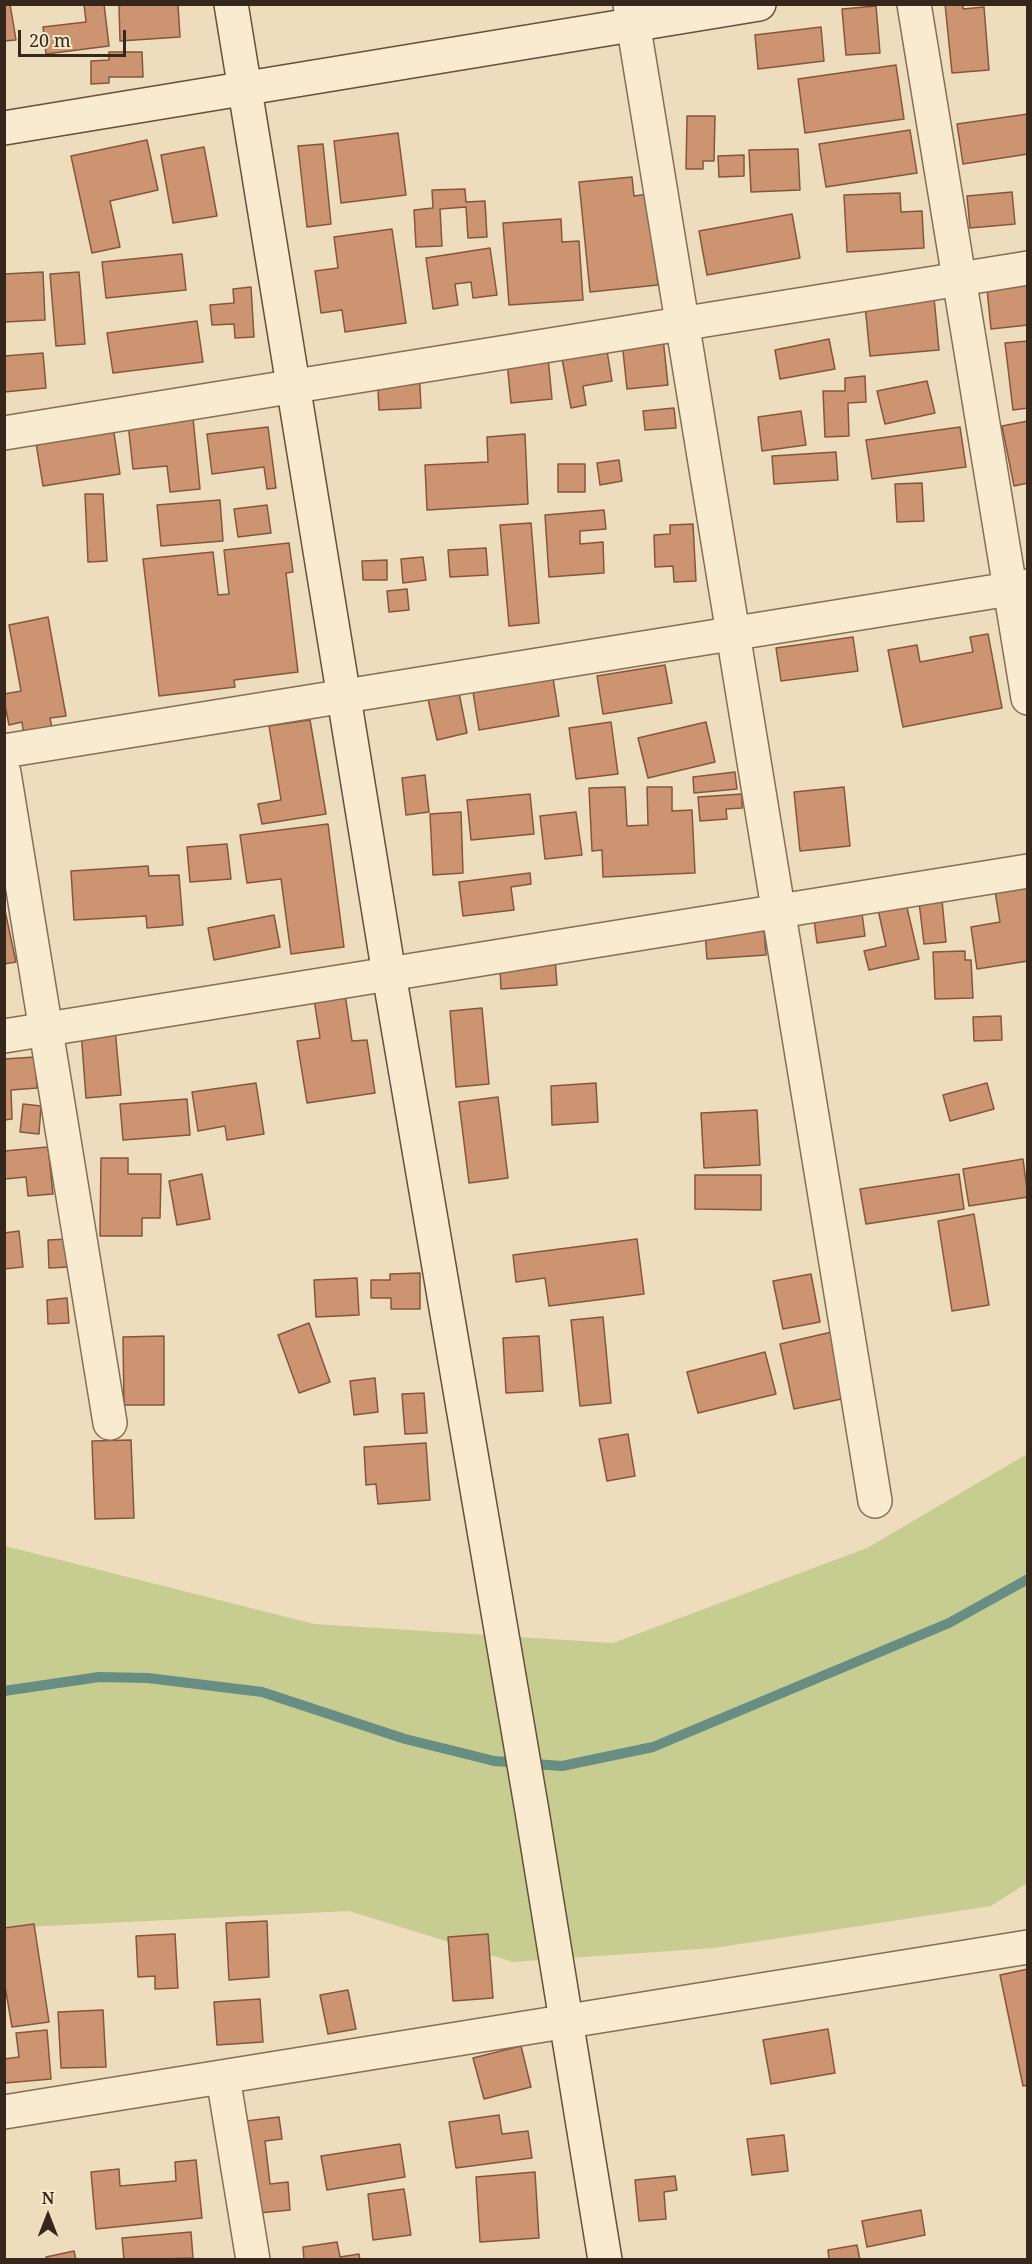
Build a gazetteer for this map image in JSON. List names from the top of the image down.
{
  "scale_bar": "20 m",
  "north": "top"
}
